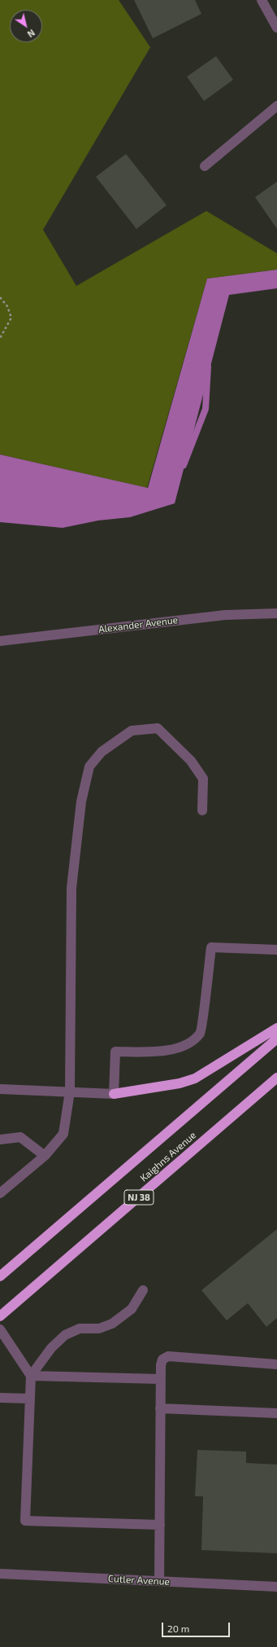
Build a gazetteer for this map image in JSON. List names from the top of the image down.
{
  "streets": {
    "highway": ["Kaighns Avenue", "NJ 38"],
    "street": ["Alexander Avenue", "Cutler Avenue"]
  },
  "scale_bar": "20 m",
  "north": "bottom right"
}
